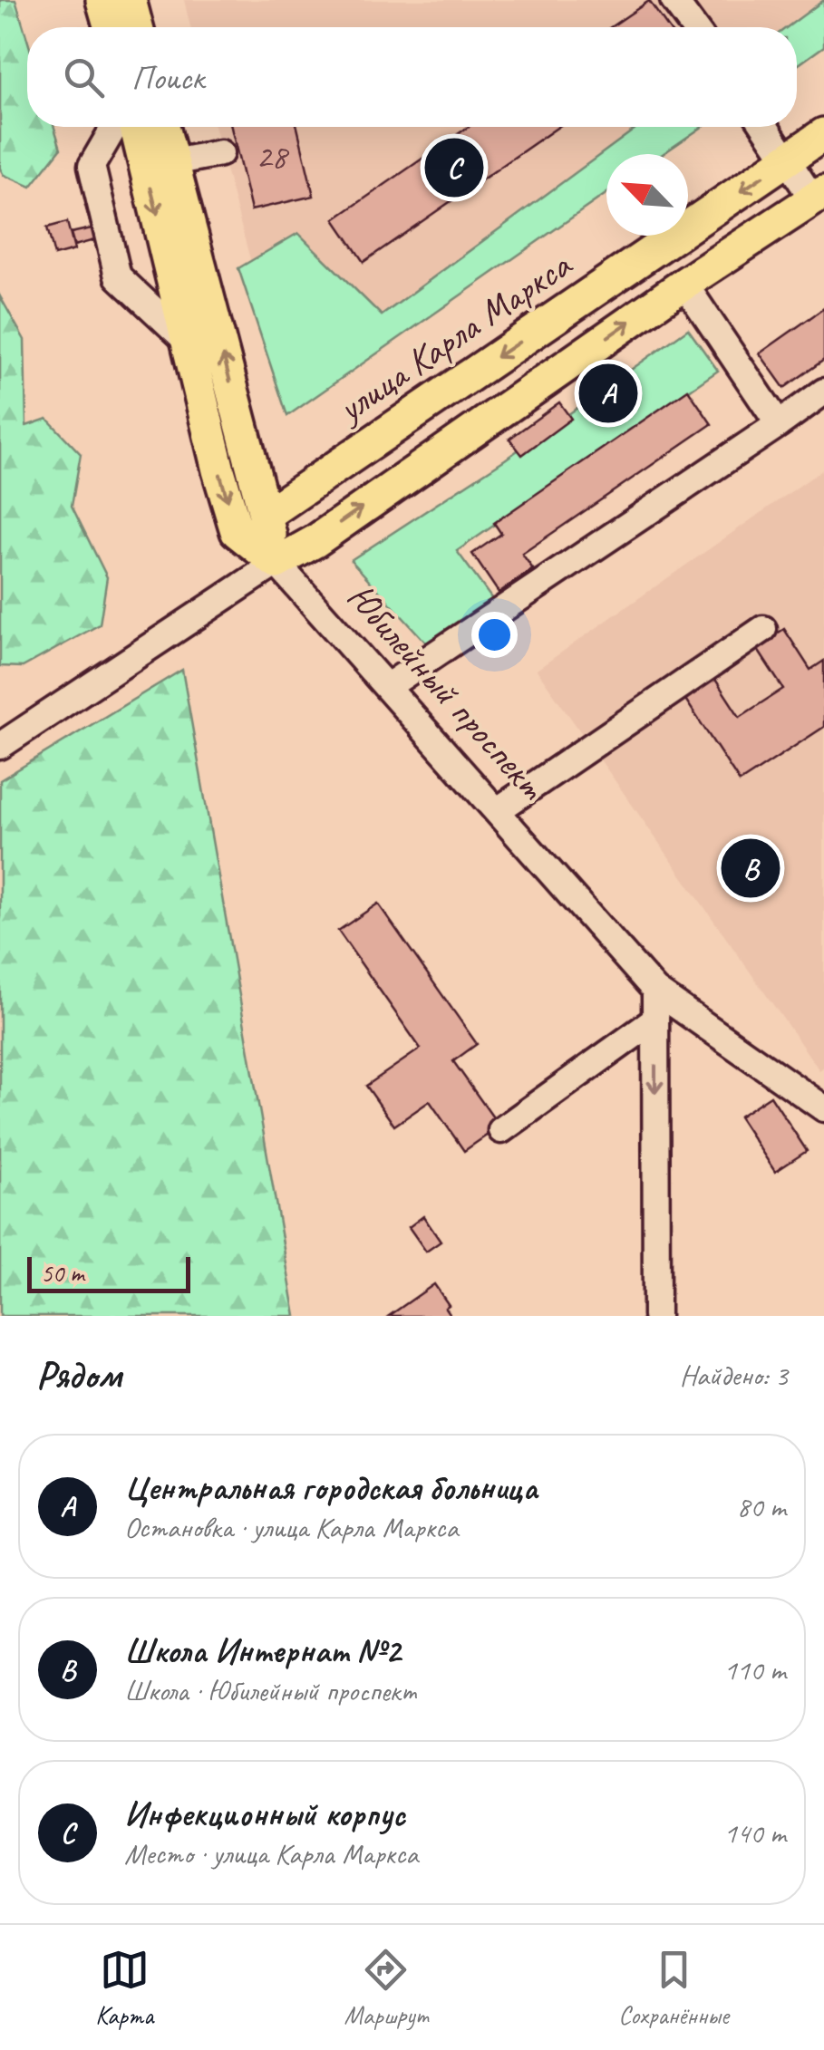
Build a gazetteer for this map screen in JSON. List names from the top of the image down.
{
  "streets": {
    "main road": ["улица Карла Маркса", "Юбилейный проспект"]
  },
  "house_numbers": ["28"],
  "scale_bar": "50 m",
  "north": "top left",
  "page": {
    "search": "Поиск",
    "pins": ["C", "A", "B"],
    "scale": "50 m",
    "heading": ["Рядом", "Найдено: 3"],
    "list": [
      {
        "mark": "A",
        "name": "Центральная городская больница",
        "note": "Остановка · улица Карла Маркса",
        "value": "80 m"
      },
      {
        "mark": "B",
        "name": "Школа Интернат №2",
        "note": "Школа · Юбилейный проспект",
        "value": "110 m"
      },
      {
        "mark": "C",
        "name": "Инфекционный корпус",
        "note": "Место · улица Карла Маркса",
        "value": "140 m"
      }
    ],
    "nav": ["Карта", "Маршрут", "Сохранённые"]
  }
}
